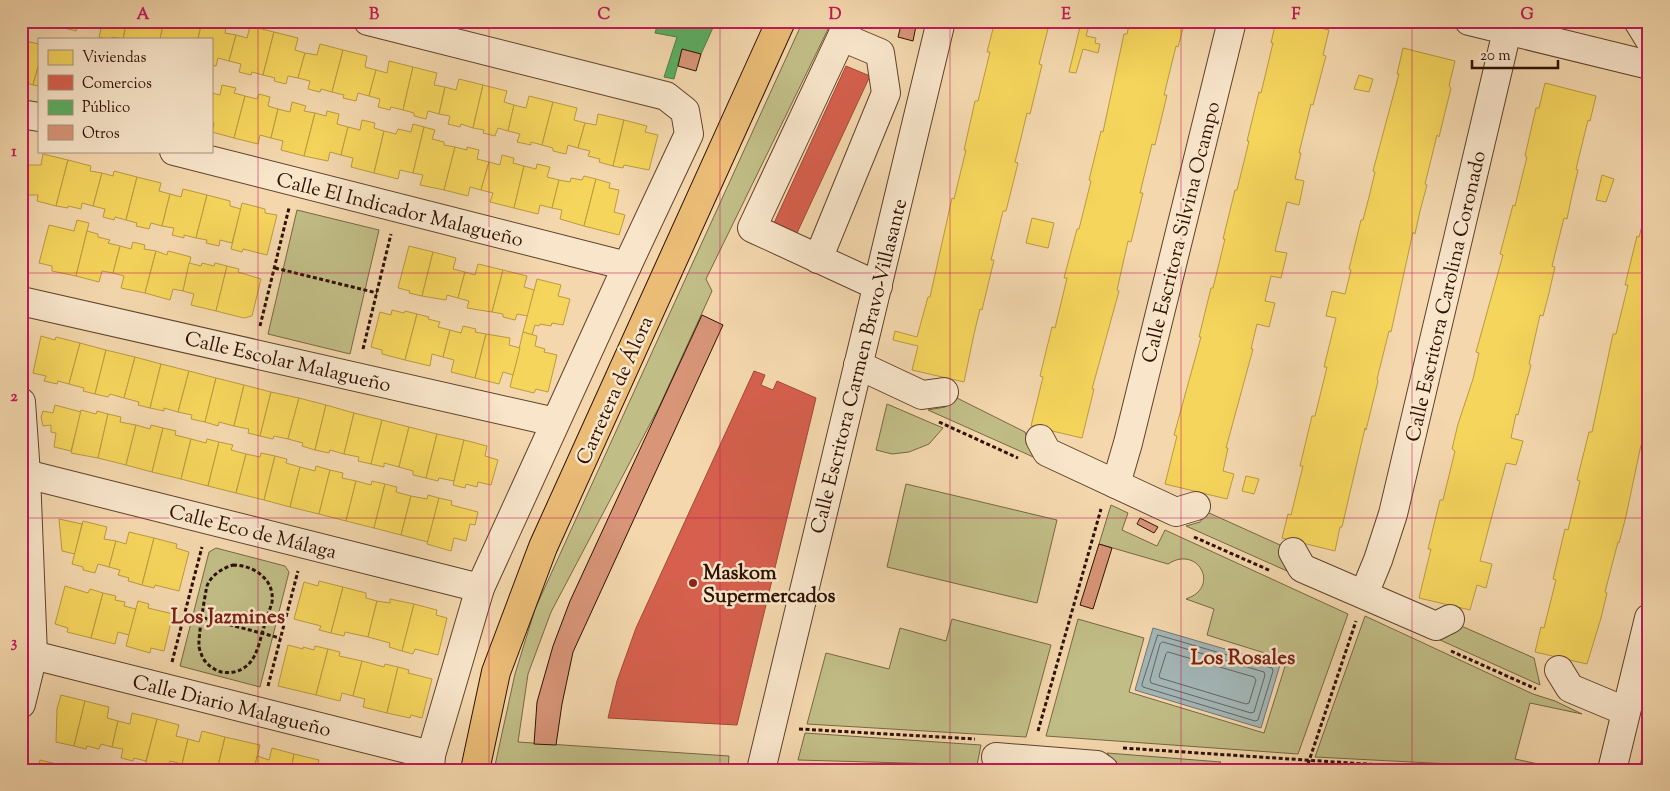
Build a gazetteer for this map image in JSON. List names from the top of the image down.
{
  "streets": {
    "main road": ["Carretera de Álora"],
    "street": [
      "Calle El Indicador Malagueño",
      "Calle Escritora Silvina Ocampo",
      "Calle Escritora Carolina Coronado",
      "Calle Escolar Malagueño",
      "Calle Escritora Carmen Bravo-Villasante",
      "Calle Eco de Málaga",
      "Calle Diario Malagueño"
    ]
  },
  "crossings": [
    ["Calle El Indicador Malagueño", "Carretera de Álora"],
    ["Calle Escolar Malagueño", "Carretera de Álora"],
    ["Carretera de Álora", "Calle Eco de Málaga"],
    ["Carretera de Álora", "Calle Diario Malagueño"]
  ],
  "districts": ["Los Jazmines", "Los Rosales"],
  "places": ["Maskom Supermercados"],
  "legend": [
    "Viviendas",
    "Comercios",
    "Público",
    "Otros"
  ],
  "scale_bar": "20 m",
  "grid": {
    "columns": [
      "A",
      "B",
      "C",
      "D",
      "E",
      "F",
      "G"
    ],
    "rows": ["1", "2", "3"]
  }
}
